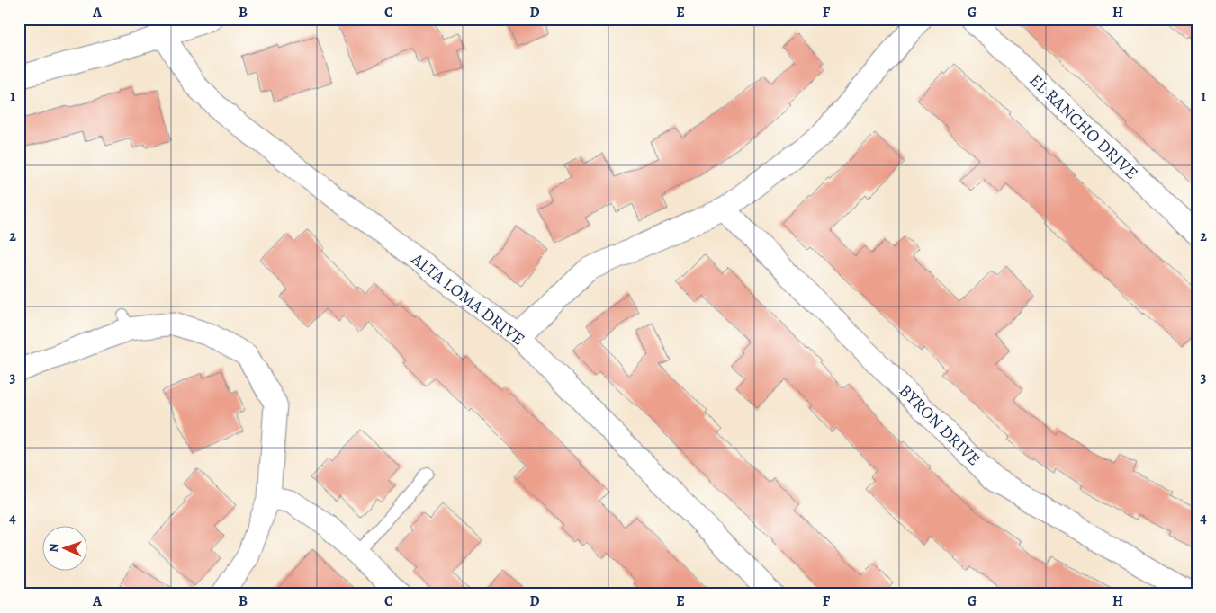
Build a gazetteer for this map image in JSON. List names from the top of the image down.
{
  "streets": {
    "street": ["EL RANCHO DRIVE", "ALTA LOMA DRIVE", "BYRON DRIVE"]
  },
  "north": "left",
  "grid": {
    "columns": [
      "A",
      "B",
      "C",
      "D",
      "E",
      "F",
      "G",
      "H"
    ],
    "rows": [
      "1",
      "2",
      "3",
      "4"
    ]
  }
}
